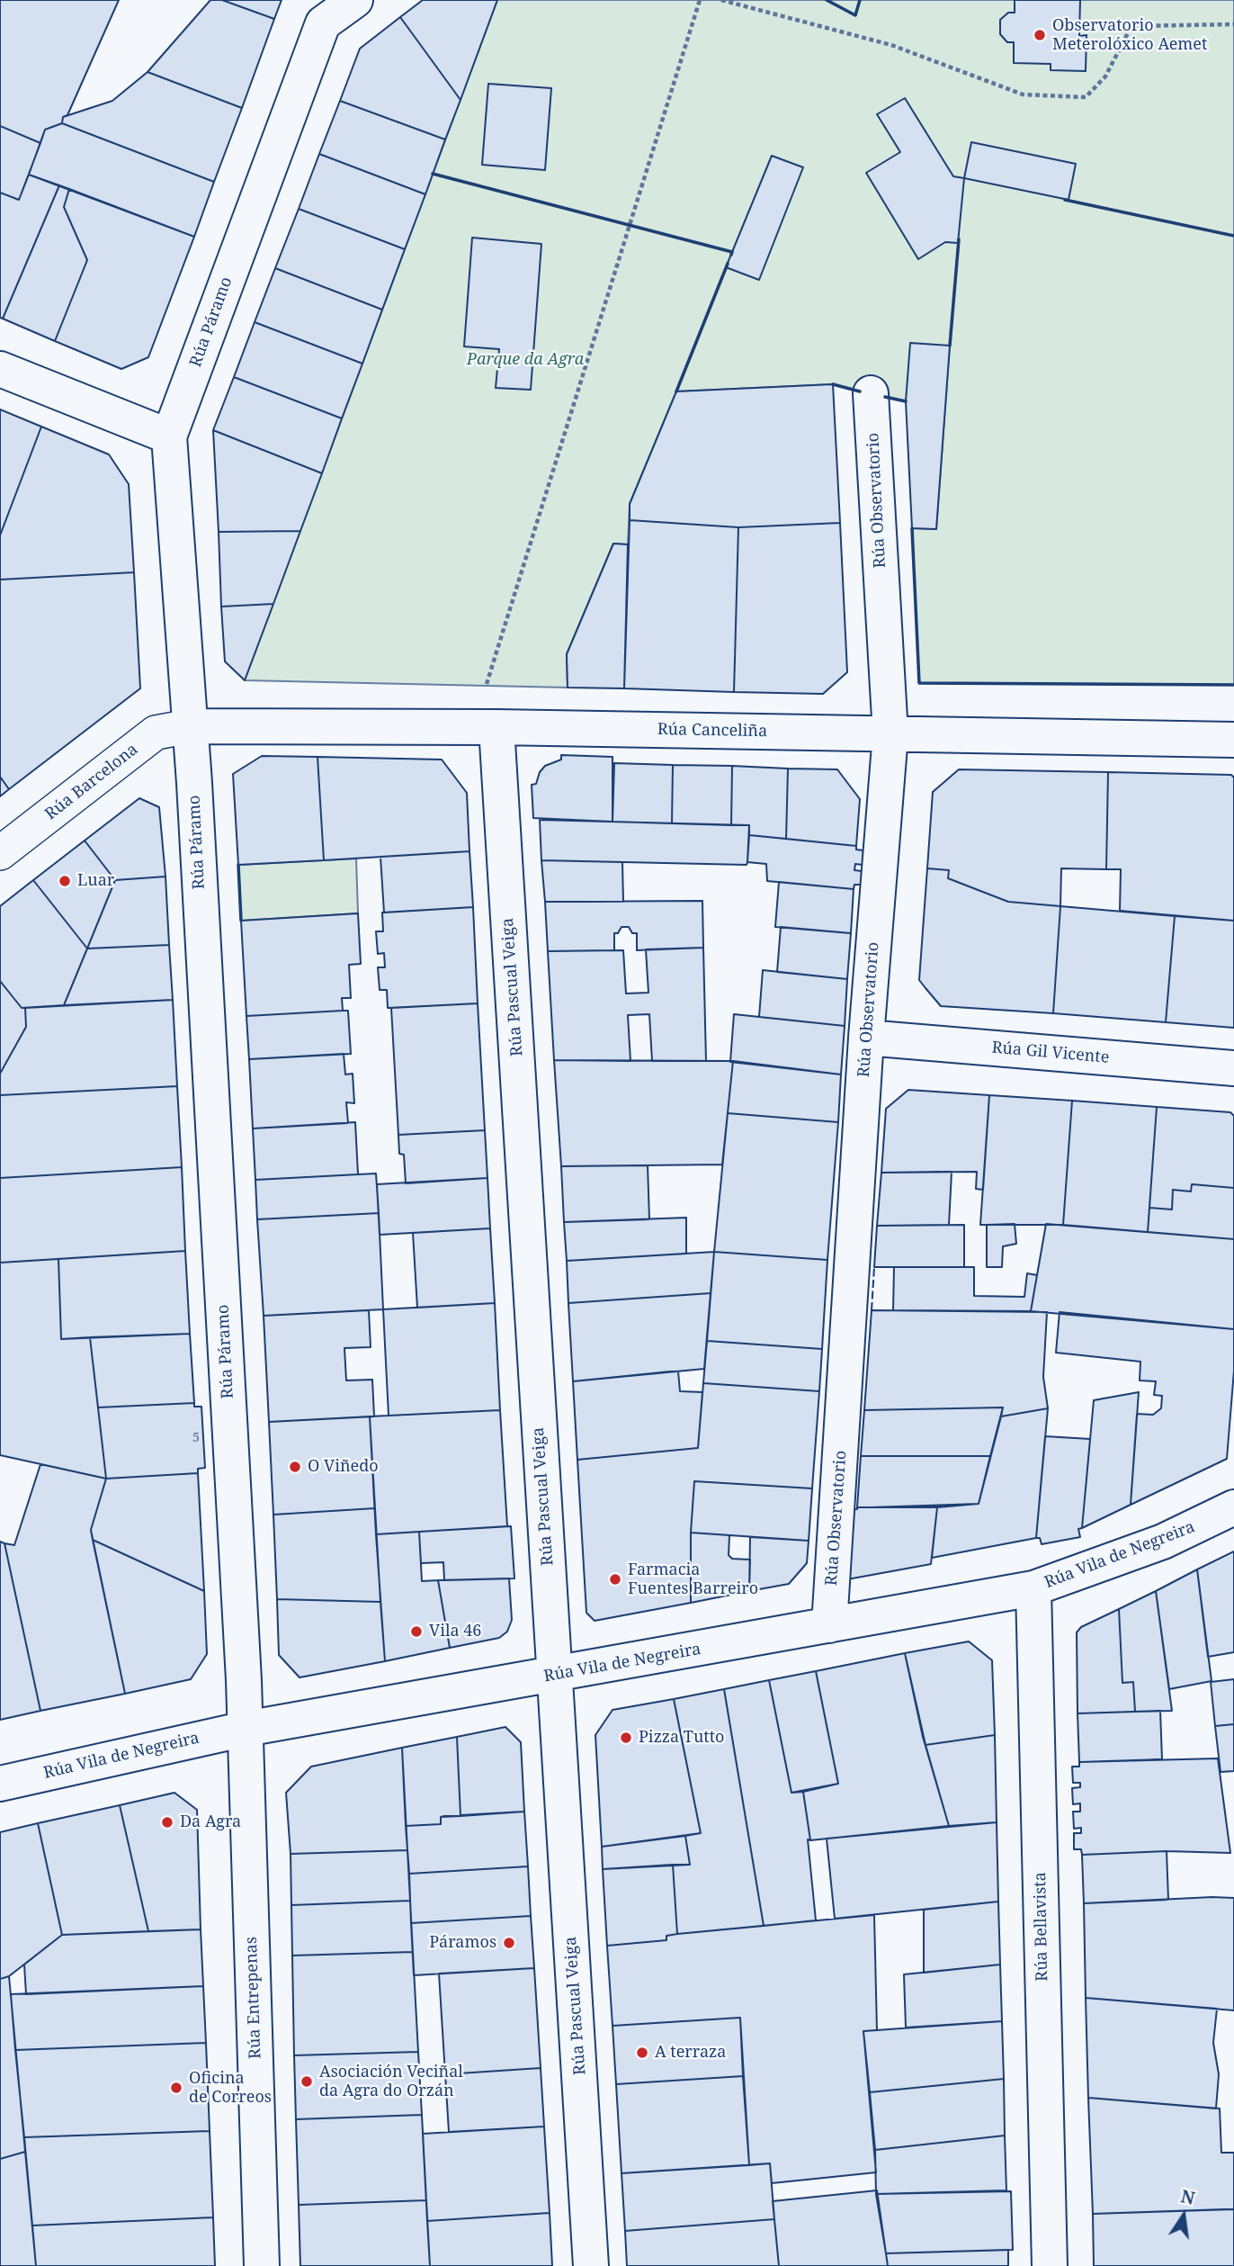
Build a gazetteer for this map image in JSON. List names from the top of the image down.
{
  "streets": {
    "street": [
      "Rúa Páramo",
      "Rúa Observatorio",
      "Rúa Canceliña",
      "Rúa Barcelona",
      "Rúa Pascual Veiga",
      "Rúa Gil Vicente",
      "Rúa Vila de Negreira",
      "Rúa Bellavista",
      "Rúa Entrepenas"
    ]
  },
  "crossings": [
    ["Rúa Páramo", "Rúa Canceliña"],
    ["Rúa Páramo", "Rúa Barcelona"],
    ["Rúa Páramo", "Rúa Vila de Negreira"],
    ["Rúa Páramo", "Rúa Entrepenas"],
    ["Rúa Observatorio", "Rúa Canceliña"],
    ["Rúa Observatorio", "Rúa Gil Vicente"],
    ["Rúa Observatorio", "Rúa Vila de Negreira"],
    ["Rúa Canceliña", "Rúa Barcelona"],
    ["Rúa Canceliña", "Rúa Pascual Veiga"],
    ["Rúa Pascual Veiga", "Rúa Vila de Negreira"],
    ["Rúa Vila de Negreira", "Rúa Bellavista"],
    ["Rúa Vila de Negreira", "Rúa Entrepenas"]
  ],
  "parks": ["Parque da Agra"],
  "places": [
    "Observatorio Meterolóxico Aemet",
    "Luar",
    "O Viñedo",
    "Farmacia Fuentes Barreiro",
    "Vila 46",
    "Pizza Tutto",
    "Da Agra",
    "Páramos",
    "A terraza",
    "Asociación Veciñal da Agra do Orzán",
    "Oficina de Correos"
  ],
  "house_numbers": ["5"],
  "north": "top"
}
